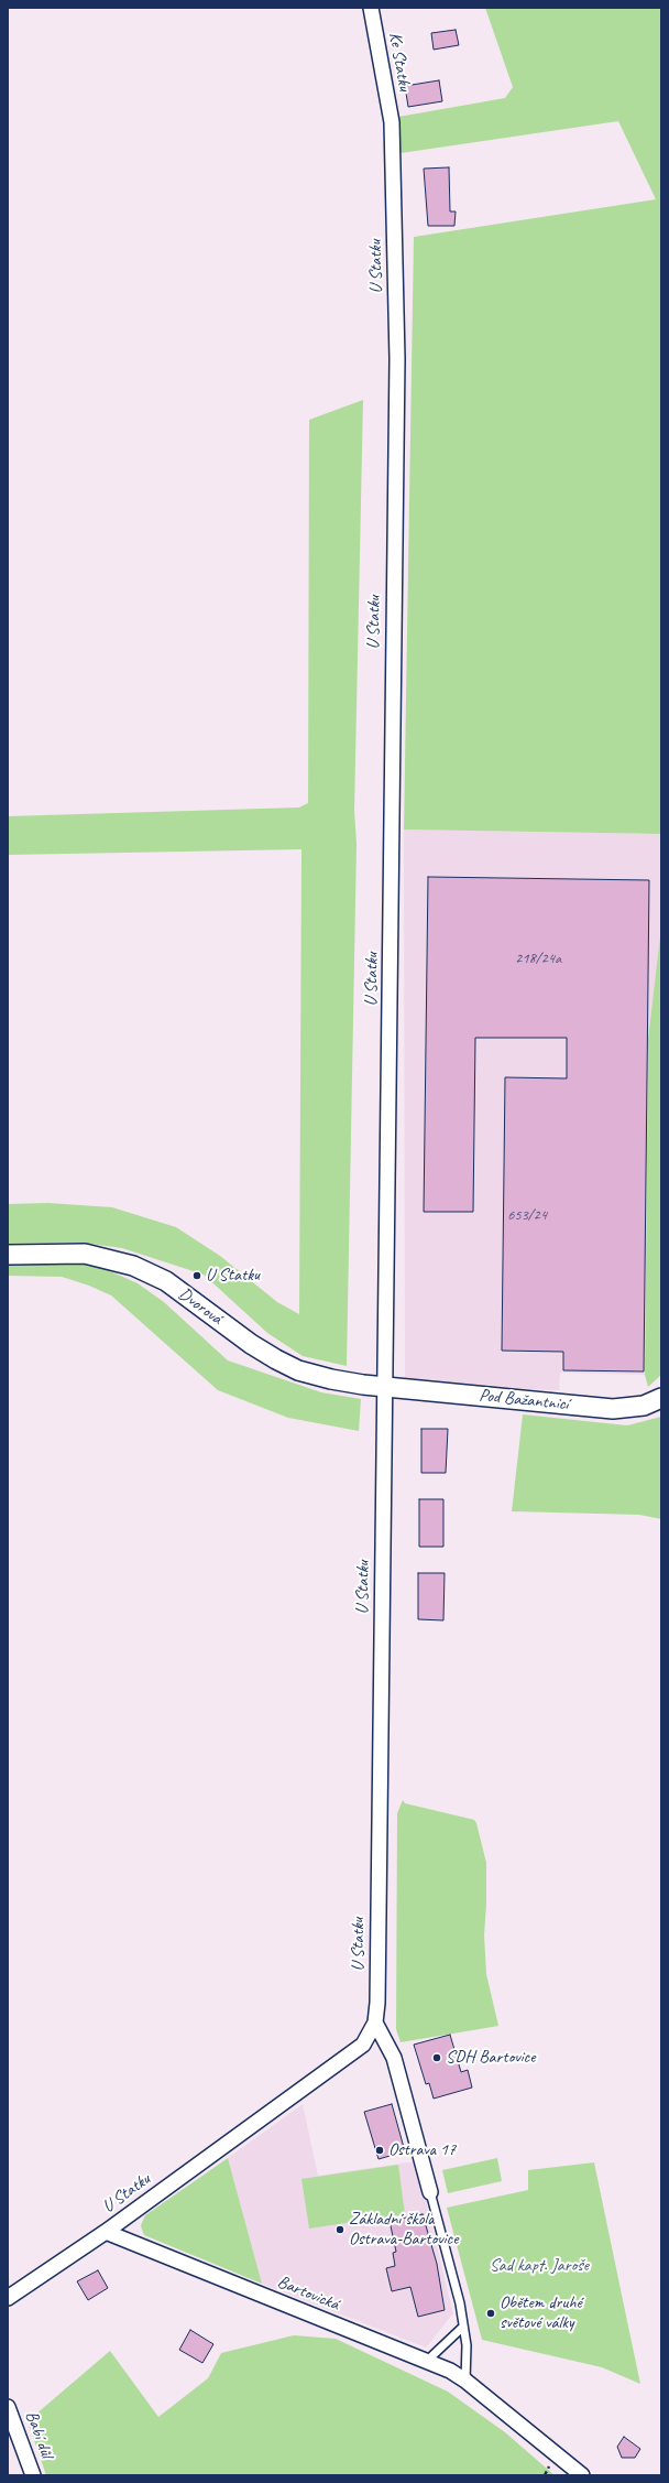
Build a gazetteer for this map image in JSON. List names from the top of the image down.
{
  "streets": {
    "street": [
      "Ke Statku",
      "U Statku",
      "Dvorová",
      "Pod Bažantnicí",
      "Bartovická",
      "Babí důl"
    ]
  },
  "crossings": [
    ["Ke Statku", "U Statku"],
    ["U Statku", "Dvorová"],
    ["U Statku", "Pod Bažantnicí"],
    ["U Statku", "Bartovická"],
    ["Dvorová", "Pod Bažantnicí"]
  ],
  "parks": ["Sad kapt. Jaroše"],
  "places": [
    "U Statku",
    "SDH Bartovice",
    "Ostrava 17",
    "Základní škola Ostrava-Bartovice",
    "Obětem druhé světové války"
  ],
  "house_numbers": ["218/24a", "653/24"]
}
